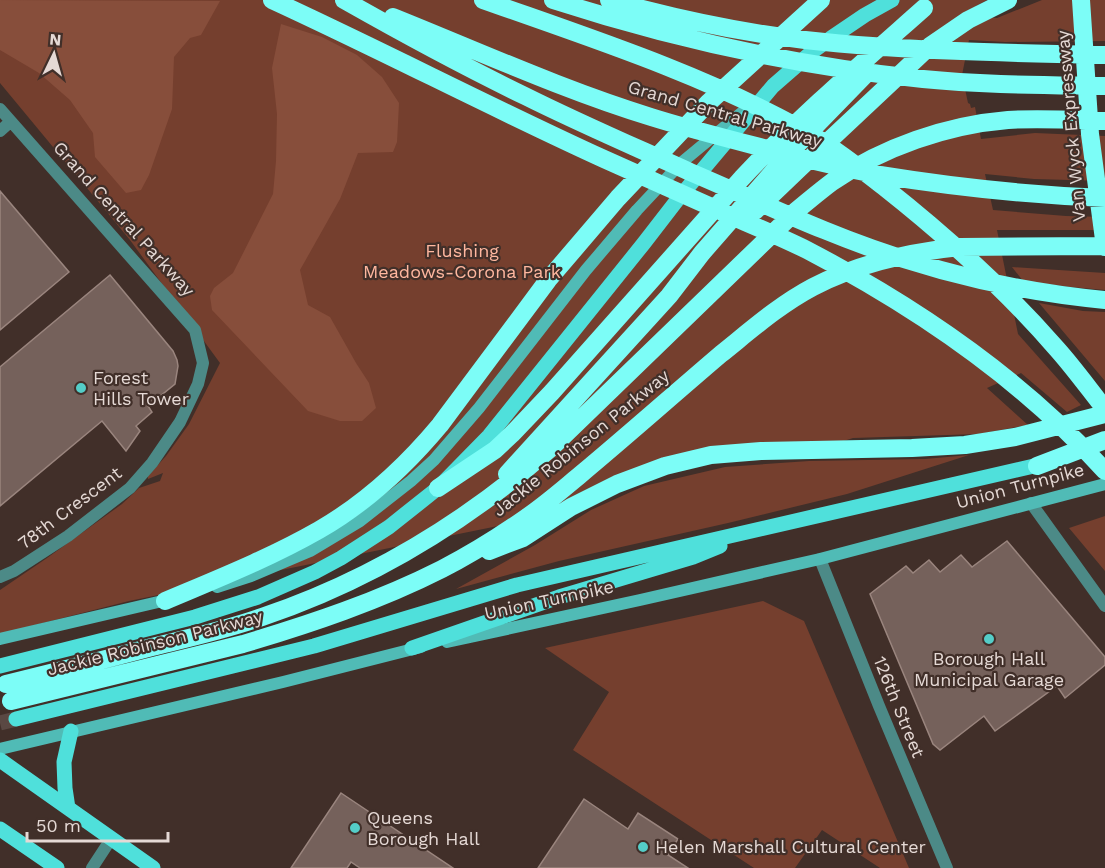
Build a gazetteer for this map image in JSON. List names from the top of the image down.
{
  "streets": {
    "highway": ["Grand Central Parkway", "Van Wyck Expressway", "Jackie Robinson Parkway"],
    "main road": ["Union Turnpike"],
    "street": ["78th Crescent", "126th Street"]
  },
  "crossings": [
    ["Grand Central Parkway", "78th Crescent"],
    ["Union Turnpike", "126th Street"]
  ],
  "parks": ["Flushing Meadows-Corona Park"],
  "places": [
    "Forest Hills Tower",
    "Borough Hall Municipal Garage",
    "Queens Borough Hall",
    "Helen Marshall Cultural Center"
  ],
  "scale_bar": "50 m",
  "north": "top"
}
